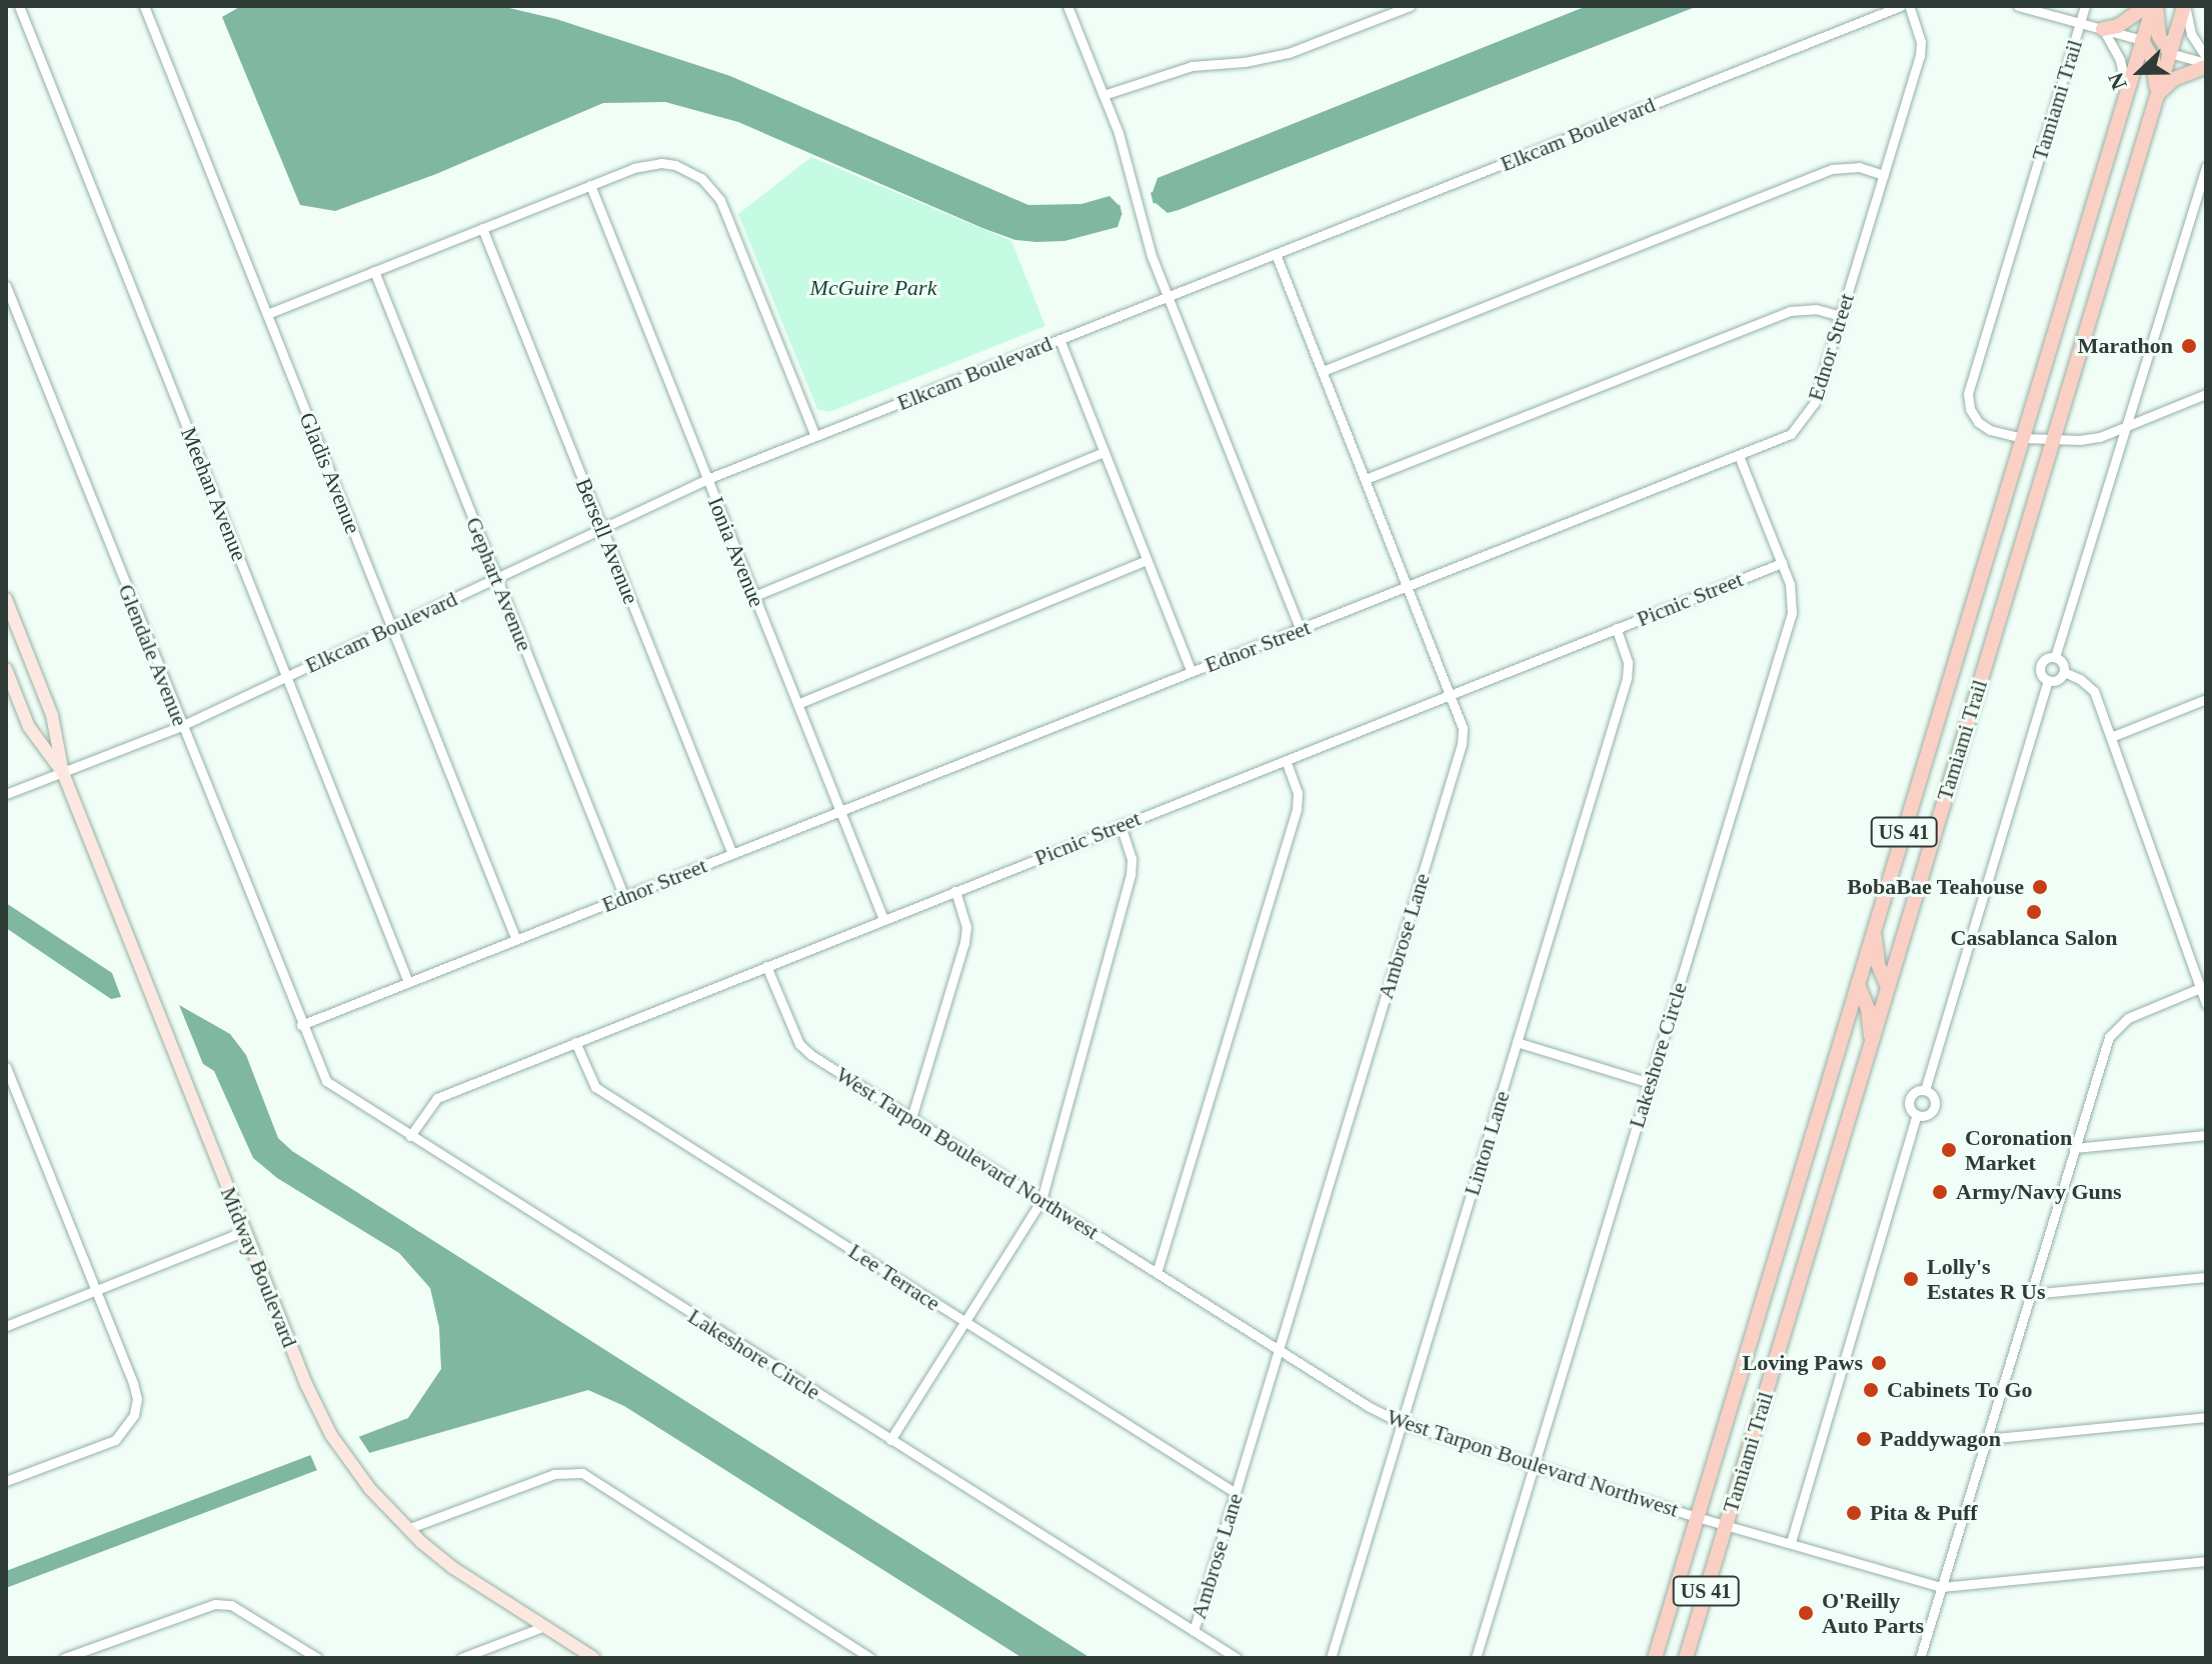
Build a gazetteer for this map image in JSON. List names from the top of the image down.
{
  "streets": {
    "main road": ["Tamiami Trail", "US 41"],
    "street": [
      "Elkcam Boulevard",
      "Ednor Street",
      "Gladis Avenue",
      "Meehan Avenue",
      "Bersell Avenue",
      "Ionia Avenue",
      "Gephart Avenue",
      "Picnic Street",
      "Glendale Avenue",
      "Ambrose Lane",
      "Lakeshore Circle",
      "Linton Lane",
      "West Tarpon Boulevard Northwest",
      "Midway Boulevard",
      "Lee Terrace"
    ]
  },
  "crossings": [
    ["Tamiami Trail", "West Tarpon Boulevard Northwest"],
    ["Elkcam Boulevard", "Gladis Avenue"],
    ["Elkcam Boulevard", "Meehan Avenue"],
    ["Elkcam Boulevard", "Bersell Avenue"],
    ["Elkcam Boulevard", "Ionia Avenue"],
    ["Elkcam Boulevard", "Gephart Avenue"],
    ["Elkcam Boulevard", "Glendale Avenue"],
    ["Elkcam Boulevard", "Ambrose Lane"],
    ["Elkcam Boulevard", "Midway Boulevard"],
    ["Ednor Street", "Gladis Avenue"],
    ["Ednor Street", "Meehan Avenue"],
    ["Ednor Street", "Bersell Avenue"],
    ["Ednor Street", "Ionia Avenue"],
    ["Ednor Street", "Gephart Avenue"],
    ["Ednor Street", "Glendale Avenue"],
    ["Ednor Street", "Ambrose Lane"],
    ["Ednor Street", "Lakeshore Circle"],
    ["Ionia Avenue", "Picnic Street"],
    ["Picnic Street", "Ambrose Lane"],
    ["Picnic Street", "Lakeshore Circle"],
    ["Picnic Street", "Linton Lane"],
    ["Picnic Street", "West Tarpon Boulevard Northwest"],
    ["Picnic Street", "Lee Terrace"],
    ["Glendale Avenue", "Lakeshore Circle"],
    ["Ambrose Lane", "Lakeshore Circle"],
    ["Ambrose Lane", "West Tarpon Boulevard Northwest"],
    ["Ambrose Lane", "Lee Terrace"],
    ["Lakeshore Circle", "West Tarpon Boulevard Northwest"],
    ["Linton Lane", "West Tarpon Boulevard Northwest"]
  ],
  "parks": ["McGuire Park"],
  "places": [
    "Marathon",
    "BobaBae Teahouse",
    "Casablanca Salon",
    "Coronation Market",
    "Army/Navy Guns",
    "Lolly's Estates R Us",
    "Loving Paws",
    "Cabinets To Go",
    "Paddywagon",
    "Pita & Puff",
    "O'Reilly Auto Parts"
  ],
  "north": "left"
}
